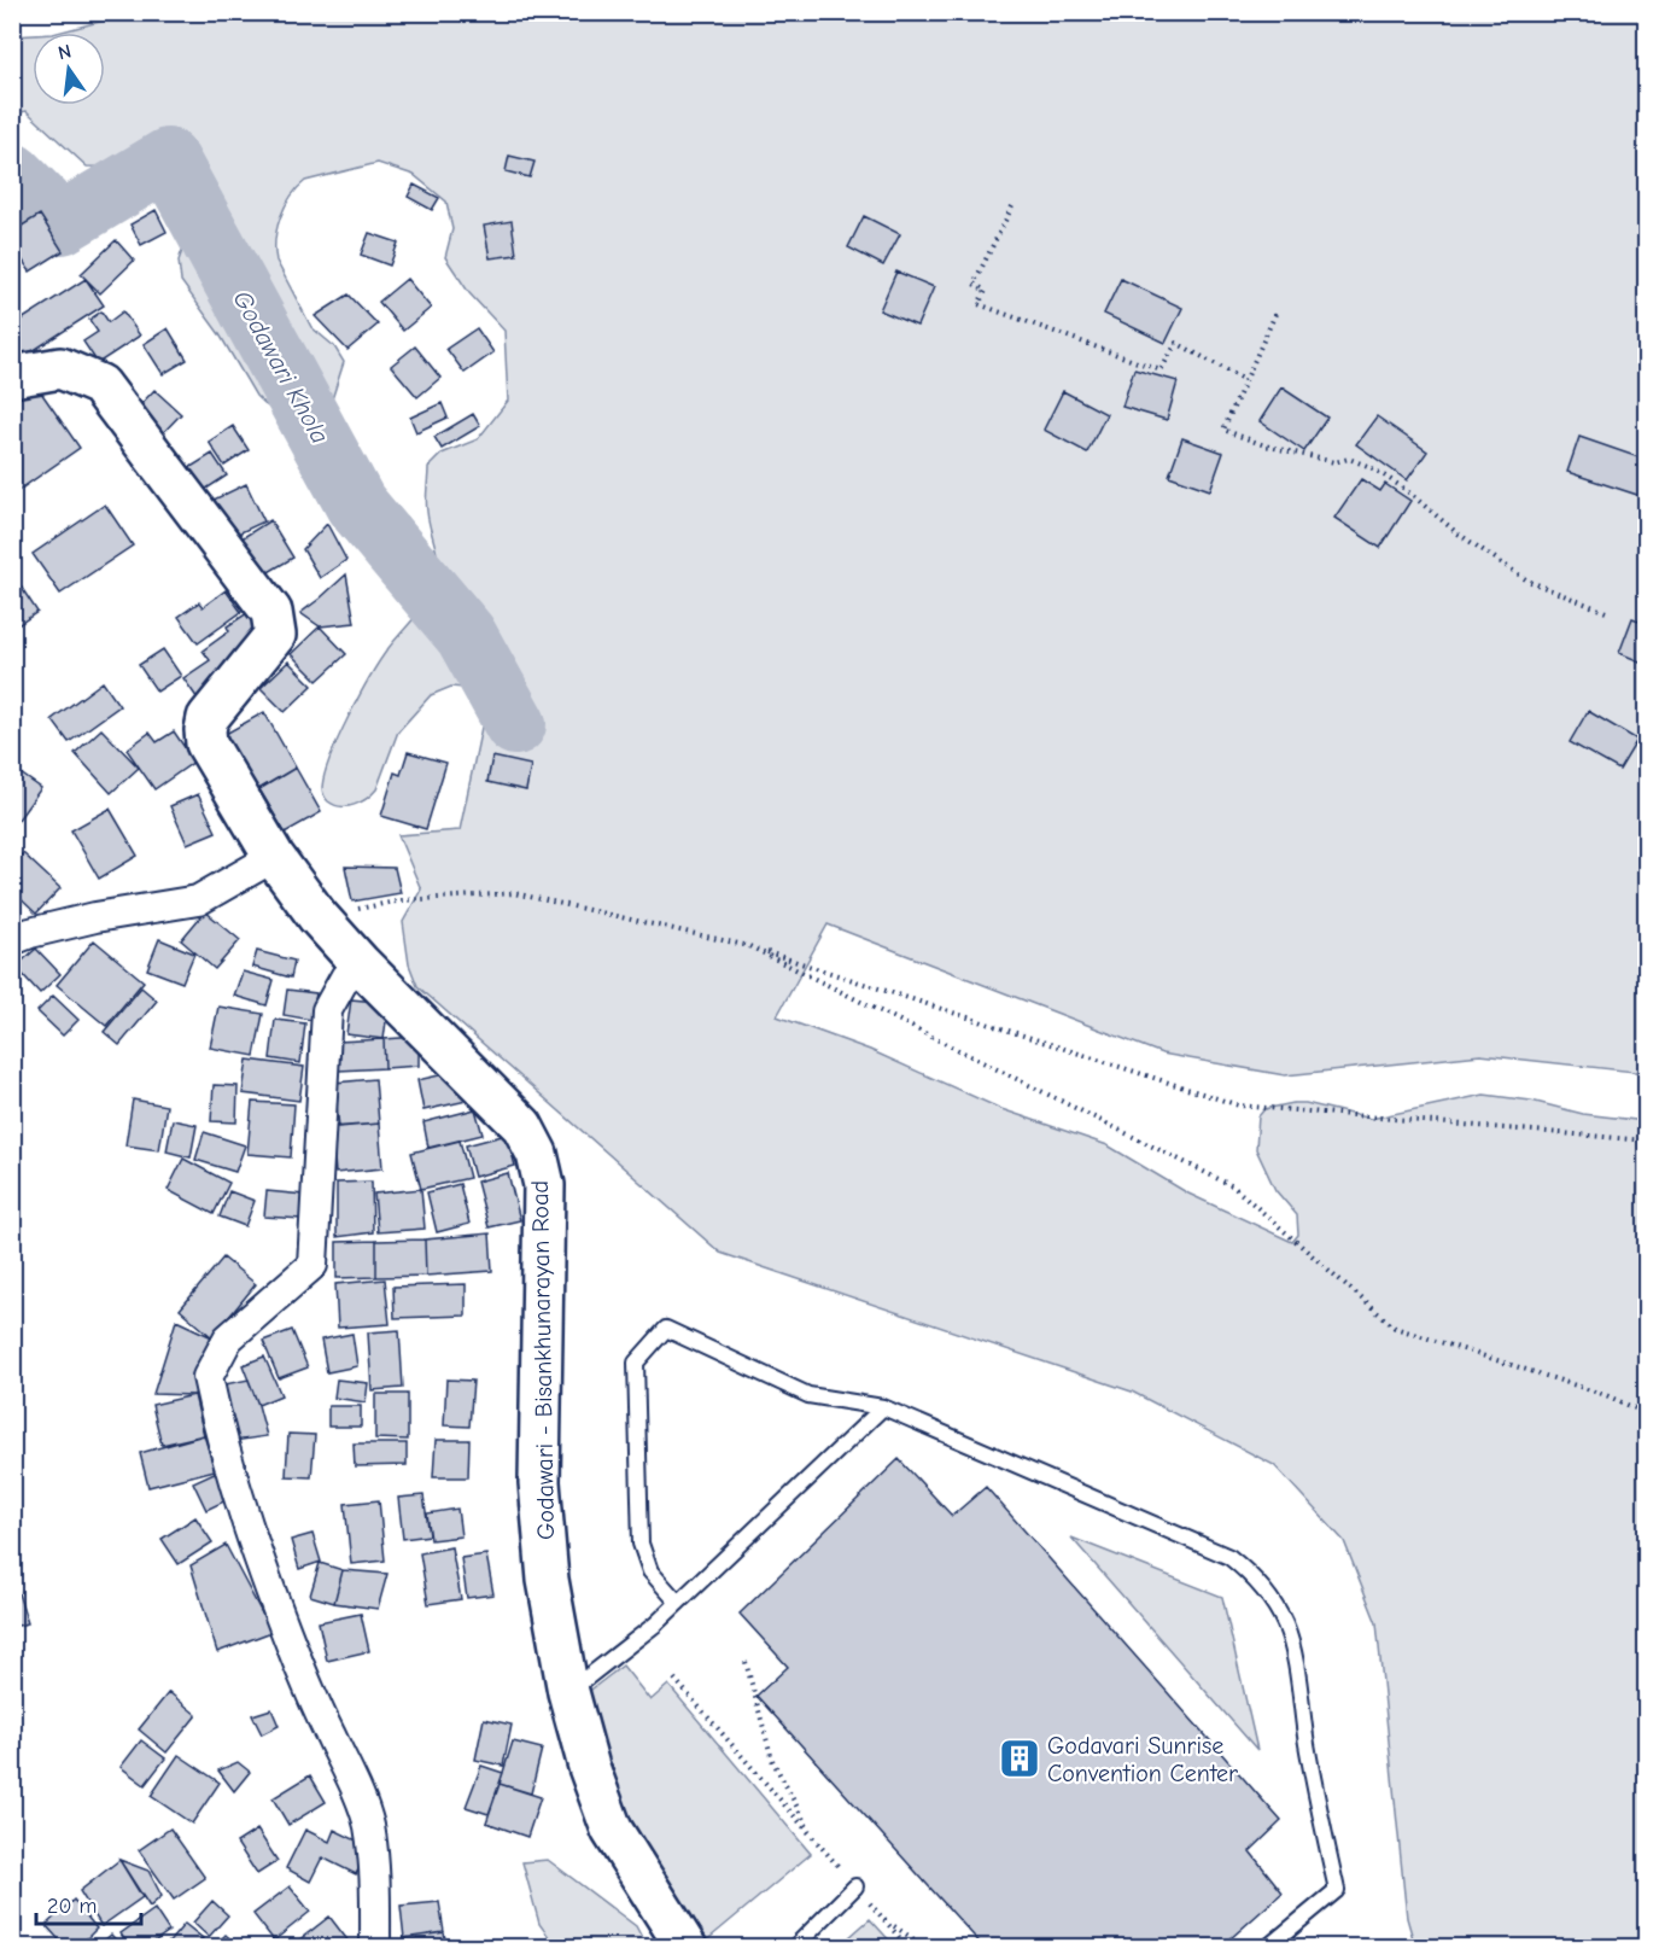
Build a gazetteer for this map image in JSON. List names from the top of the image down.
{
  "streets": {
    "street": ["Godawari - Bisankhunarayan Road"]
  },
  "water": ["Godawari Khola"],
  "places": {
    "building": ["Godavari Sunrise Convention Center"]
  },
  "scale_bar": "20 m",
  "north": "top"
}
